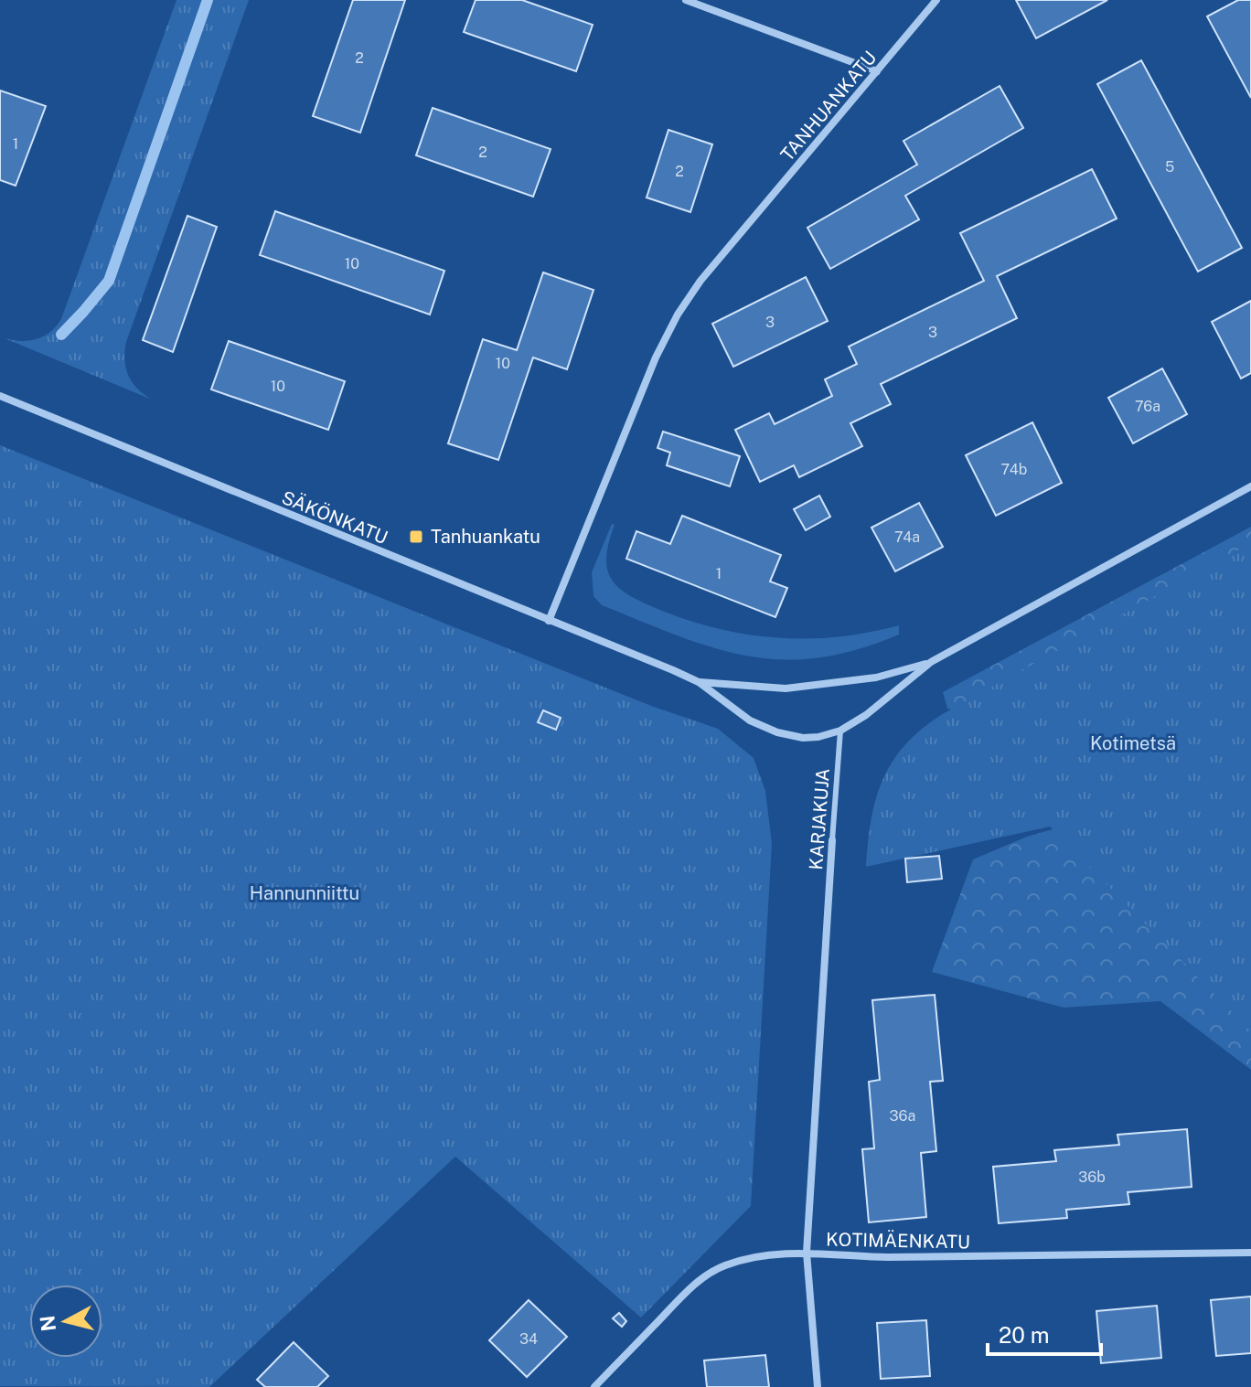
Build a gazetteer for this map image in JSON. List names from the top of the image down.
{
  "streets": {
    "street": [
      "TANHUANKATU",
      "SÄKÖNKATU",
      "KARJAKUJA",
      "KOTIMÄENKATU"
    ]
  },
  "crossings": [
    ["TANHUANKATU", "SÄKÖNKATU"],
    ["SÄKÖNKATU", "KARJAKUJA"],
    ["KARJAKUJA", "KOTIMÄENKATU"]
  ],
  "parks": ["Kotimetsä", "Hannunniittu"],
  "places": {
    "transit": ["Tanhuankatu"]
  },
  "house_numbers": [
    "2",
    "1",
    "2",
    "5",
    "2",
    "10",
    "3",
    "3",
    "10",
    "10",
    "76a",
    "74b",
    "74a",
    "1",
    "36a",
    "36b",
    "34"
  ],
  "scale_bar": "20 m",
  "north": "left"
}
